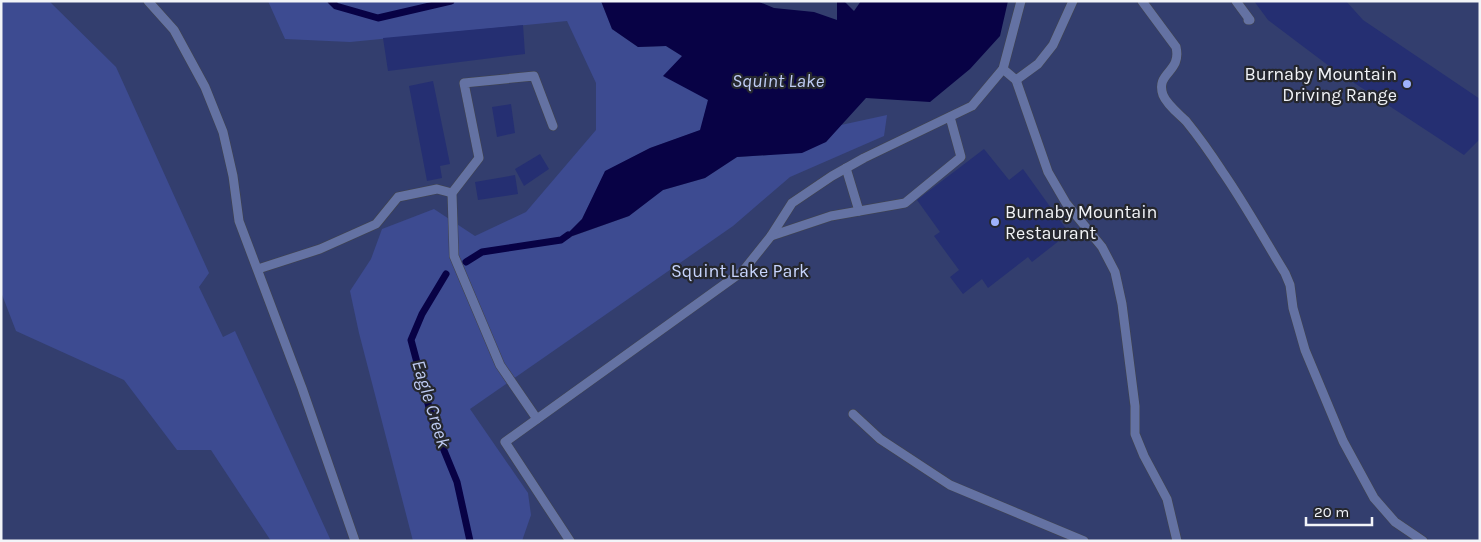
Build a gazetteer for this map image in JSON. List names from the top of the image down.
{
  "water": ["Squint Lake", "Eagle Creek"],
  "parks": ["Squint Lake Park"],
  "places": ["Burnaby Mountain Driving Range", "Burnaby Mountain Restaurant"],
  "scale_bar": "20 m"
}
